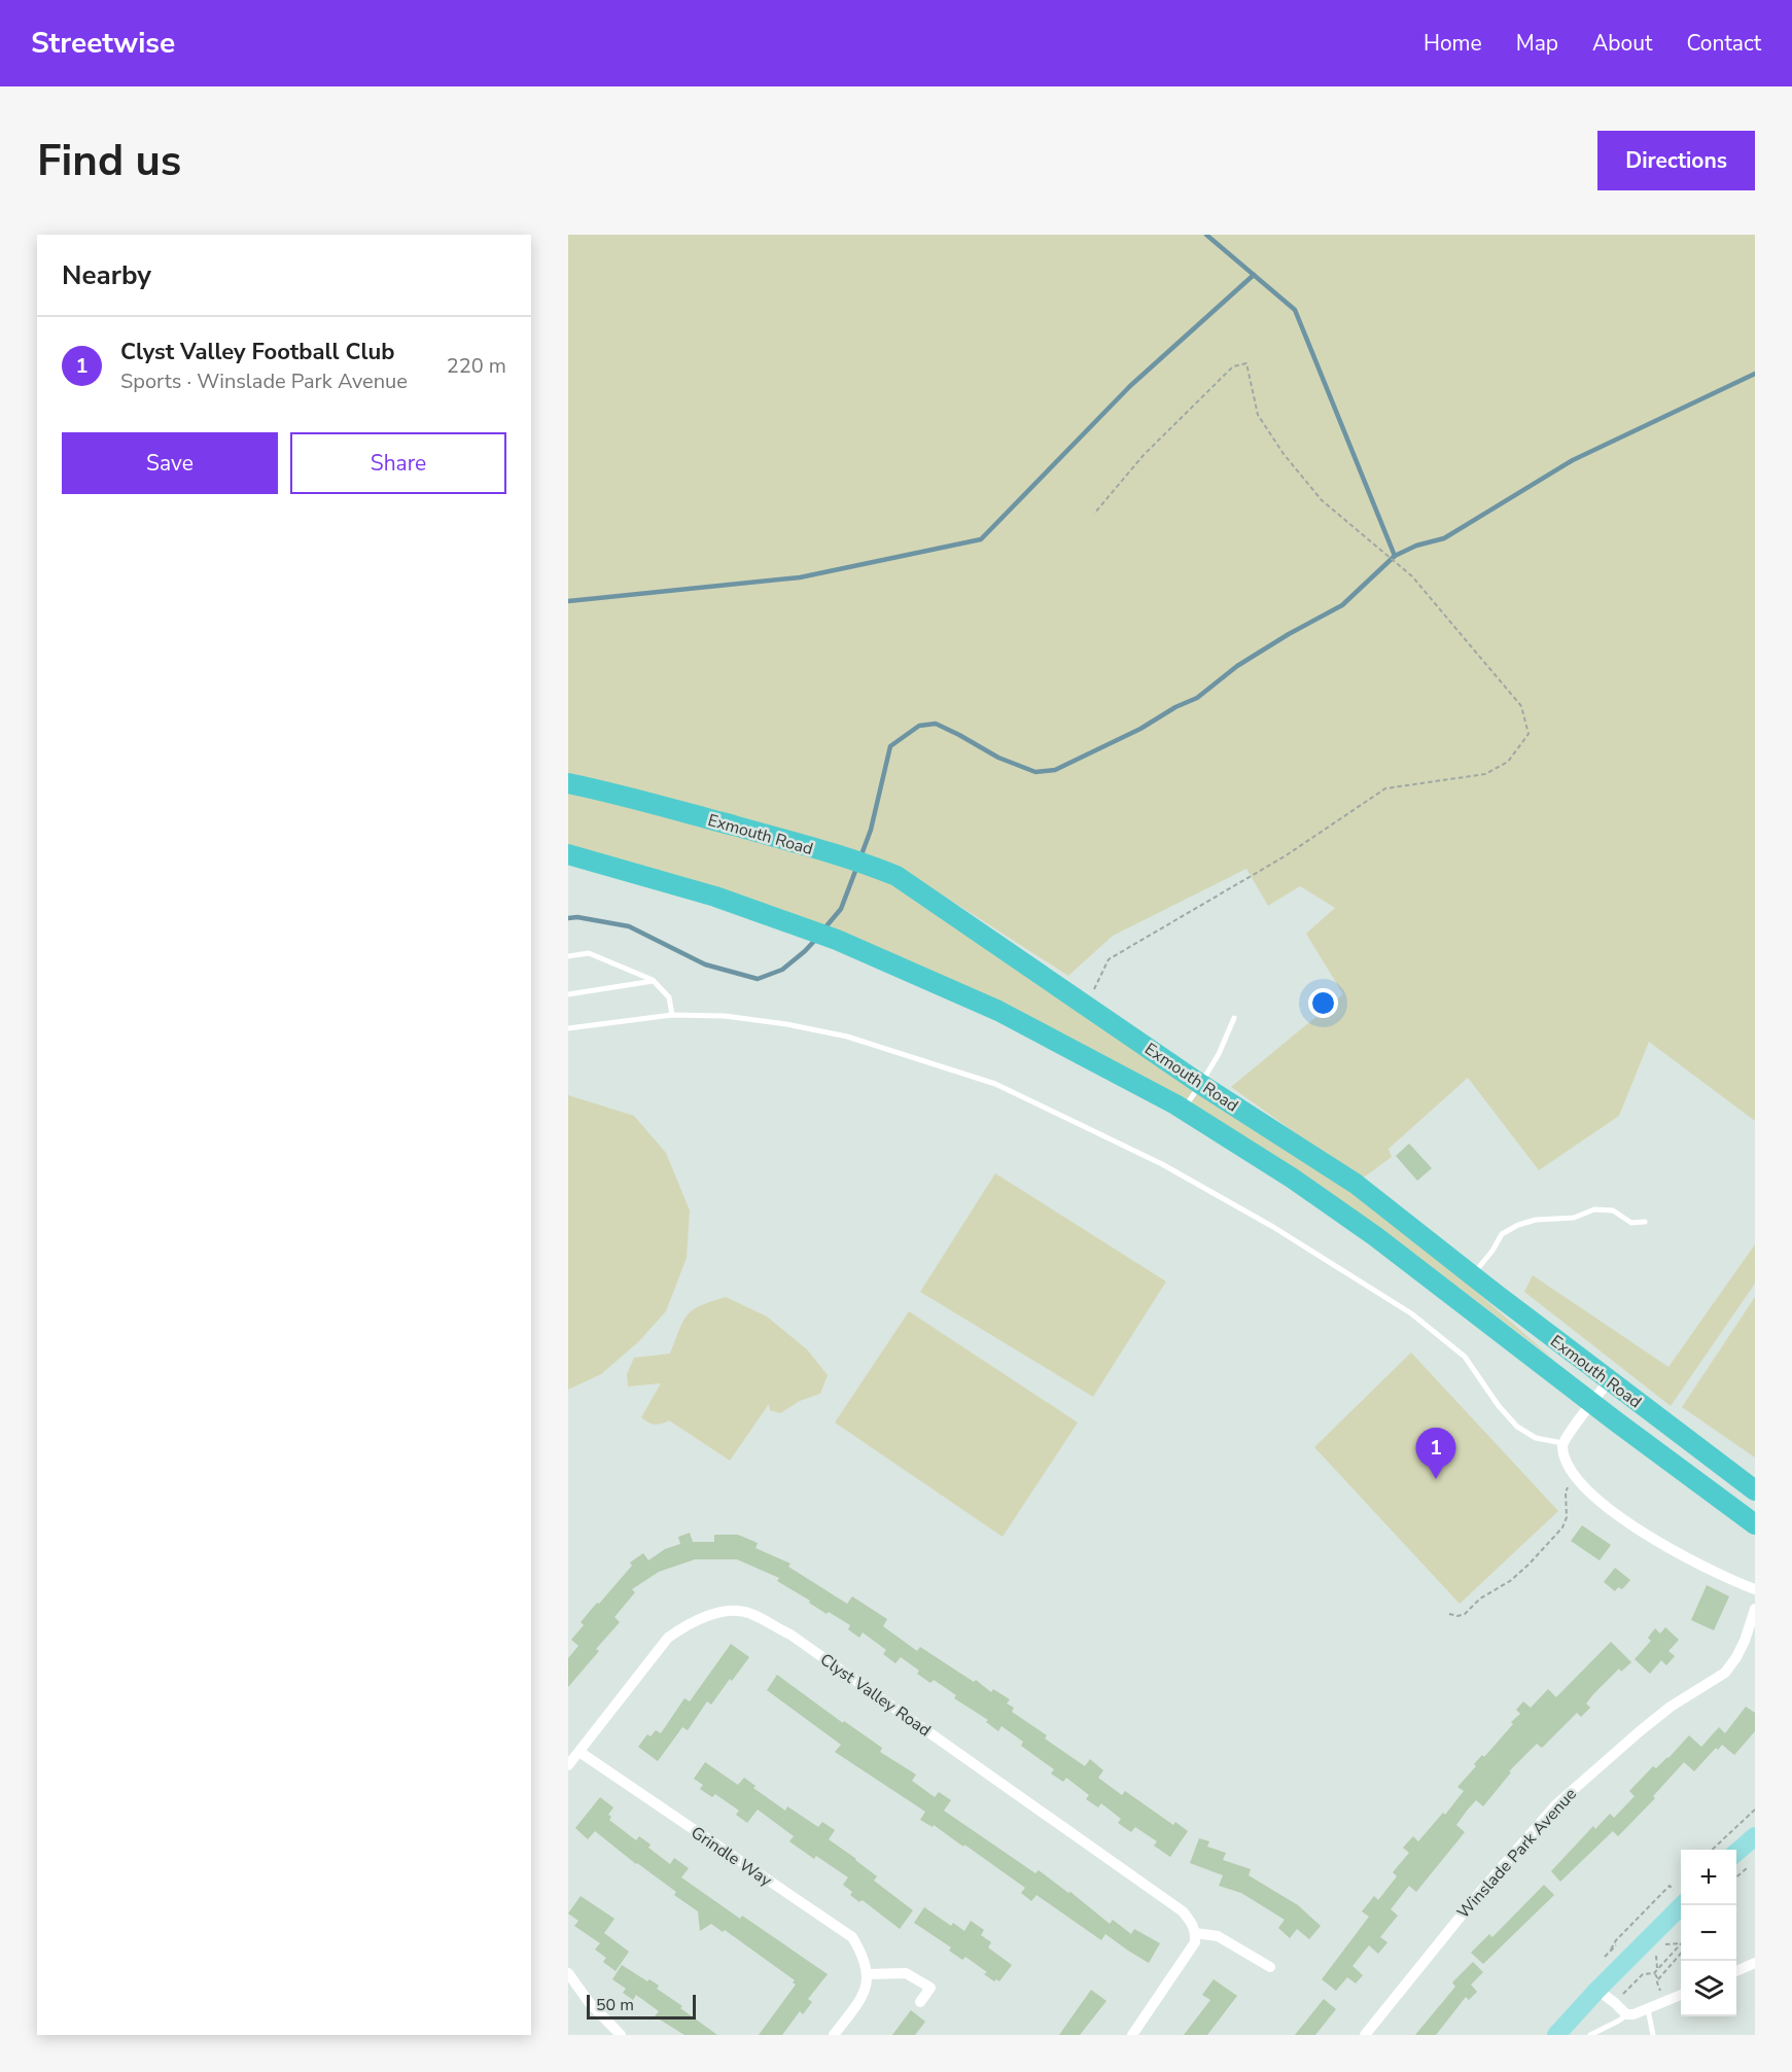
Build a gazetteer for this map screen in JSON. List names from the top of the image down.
{
  "streets": {
    "highway": ["Exmouth Road"],
    "street": ["Clyst Valley Road", "Winslade Park Avenue", "Grindle Way"]
  },
  "crossings": [
    ["Clyst Valley Road", "Grindle Way"]
  ],
  "scale_bar": "50 m",
  "page": {
    "header": "Streetwise",
    "nav": [
      "Home",
      "Map",
      "About",
      "Contact"
    ],
    "buttons": [
      "Directions",
      ["Save", "Share"]
    ],
    "title": "Find us",
    "heading": "Nearby",
    "list": [
      {
        "mark": "1",
        "name": "Clyst Valley Football Club",
        "note": "Sports · Winslade Park Avenue",
        "value": "220 m"
      }
    ],
    "pins": "1",
    "map_buttons": ["+", "−"],
    "scale": "50 m"
  }
}
